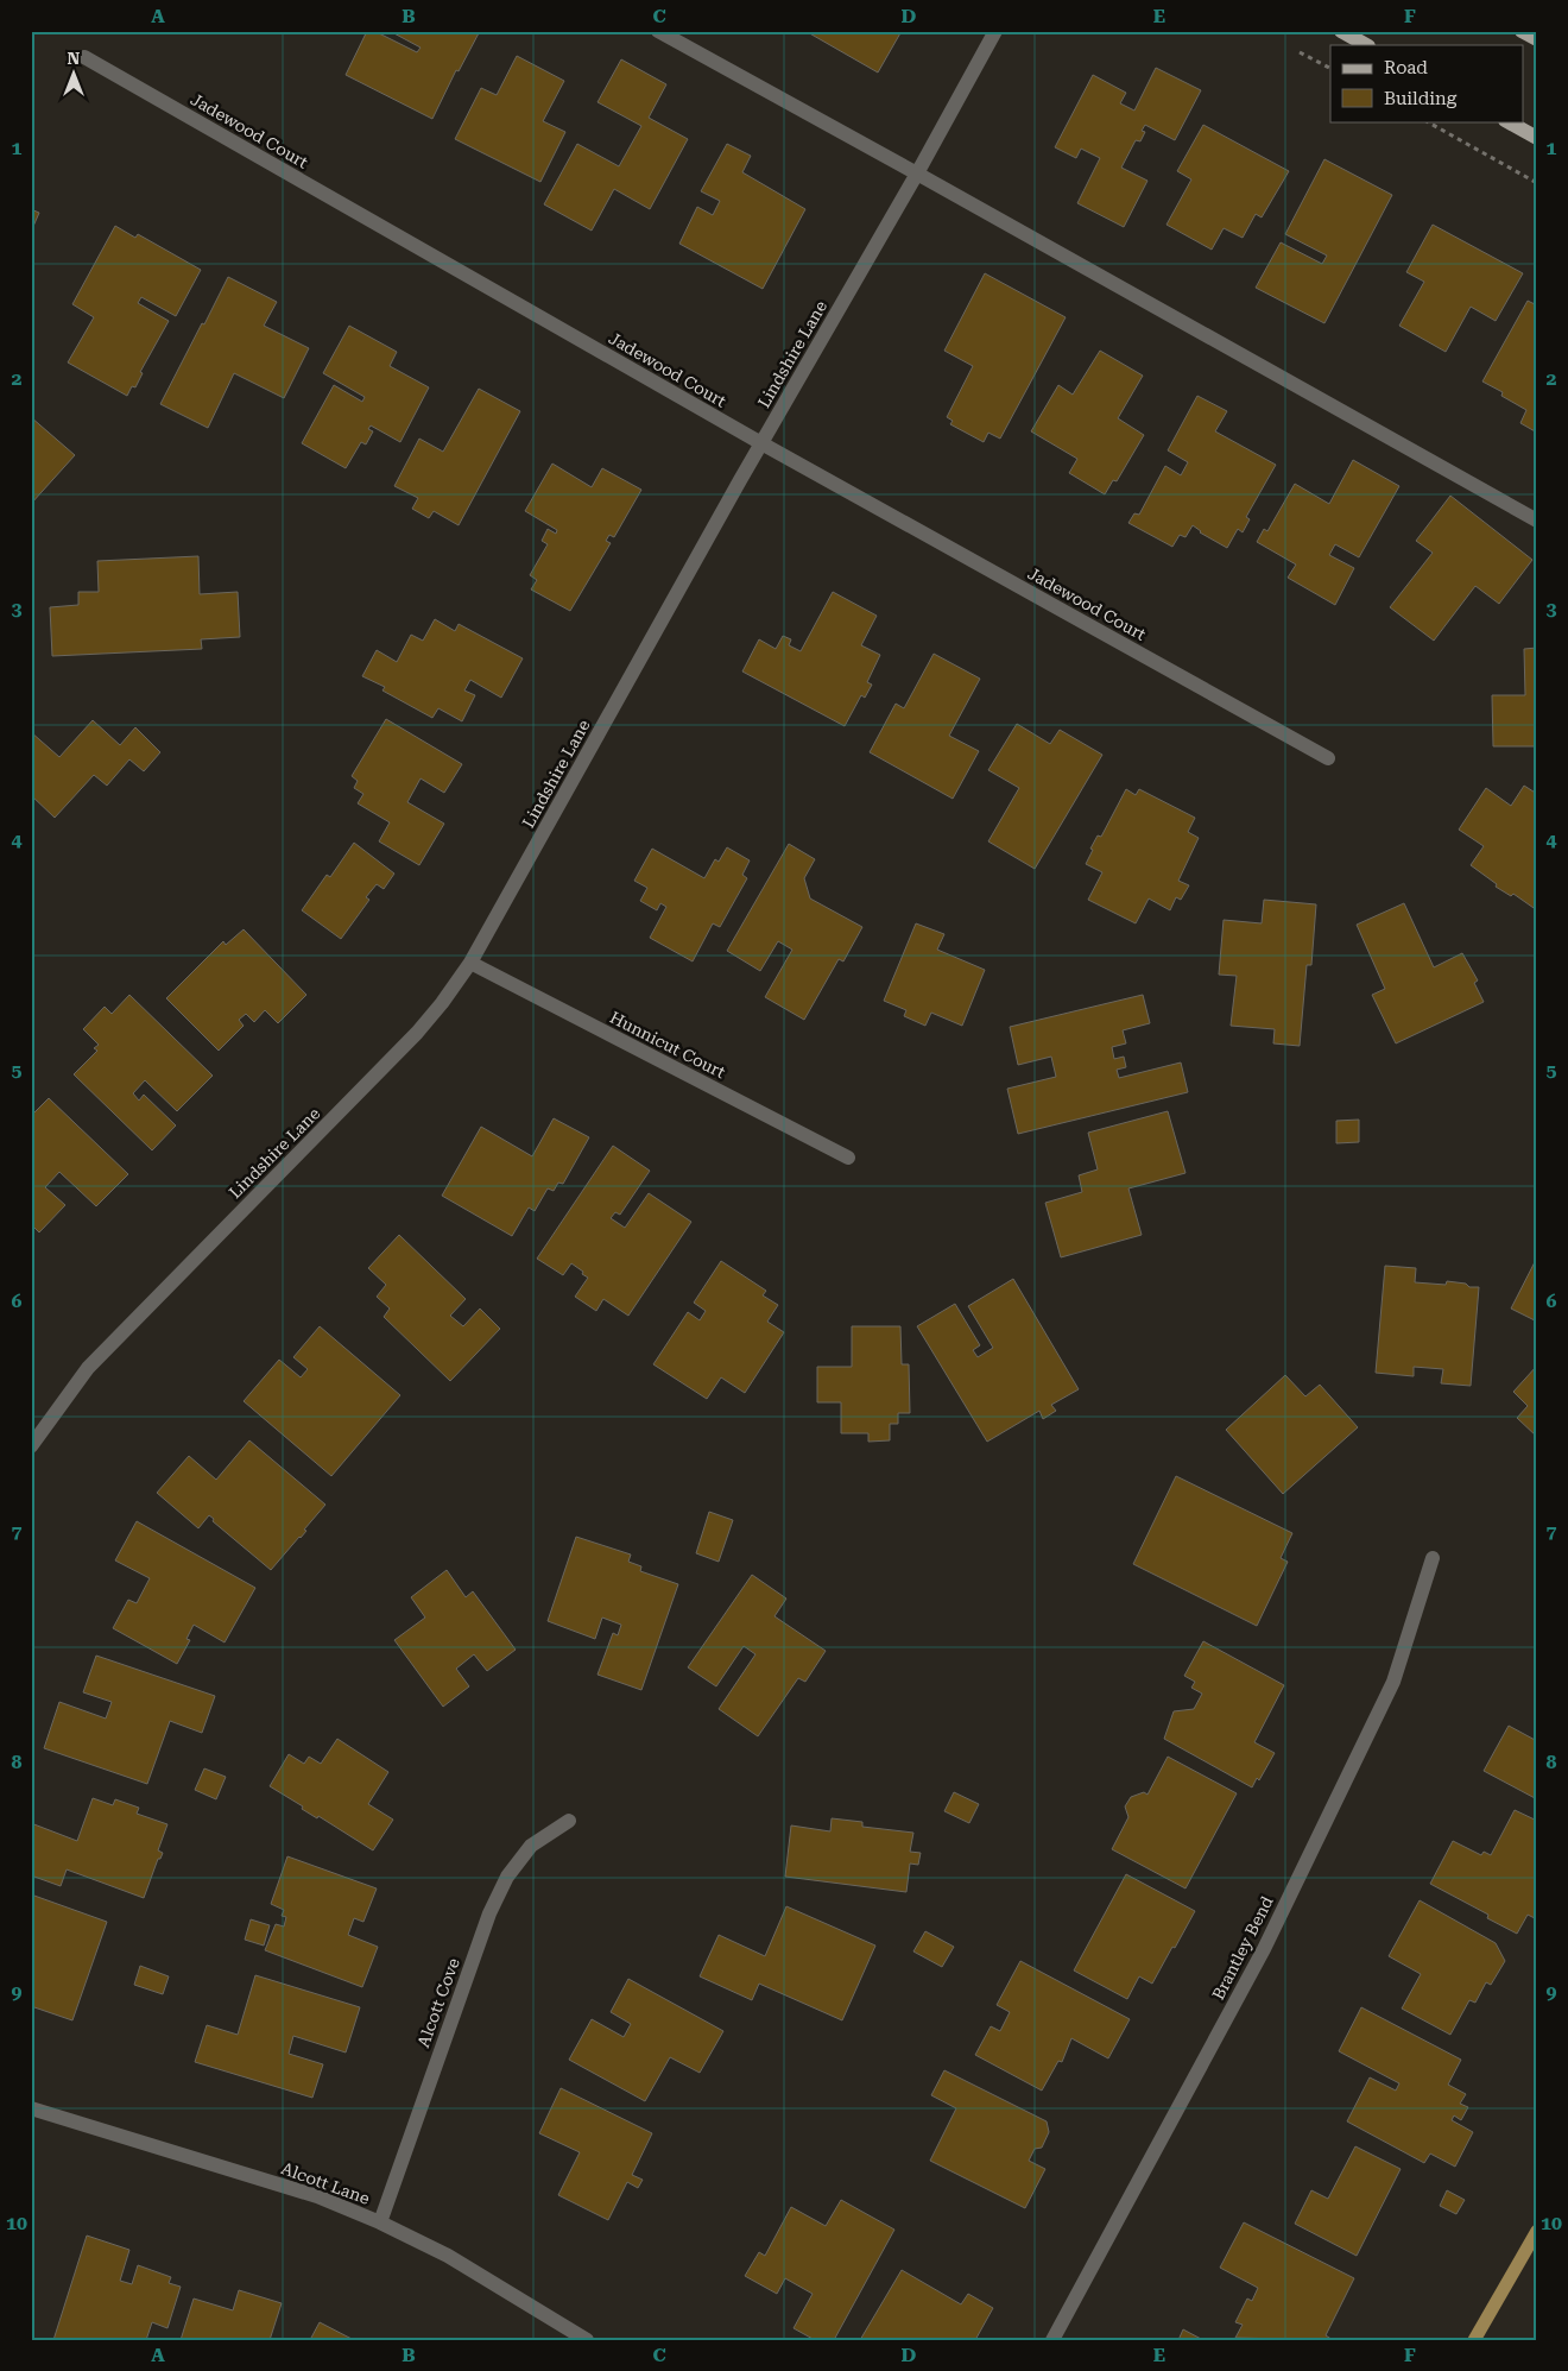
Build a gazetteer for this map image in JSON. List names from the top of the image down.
{
  "streets": {
    "street": [
      "Jadewood Court",
      "Lindshire Lane",
      "Hunnicut Court",
      "Brantley Bend",
      "Alcott Cove",
      "Alcott Lane"
    ]
  },
  "crossings": [
    ["Jadewood Court", "Lindshire Lane"],
    ["Lindshire Lane", "Hunnicut Court"],
    ["Alcott Cove", "Alcott Lane"]
  ],
  "legend": ["Road", "Building"],
  "north": "top",
  "grid": {
    "columns": [
      "A",
      "B",
      "C",
      "D",
      "E",
      "F"
    ],
    "rows": [
      "1",
      "2",
      "3",
      "4",
      "5",
      "6",
      "7",
      "8",
      "9",
      "10"
    ]
  }
}
